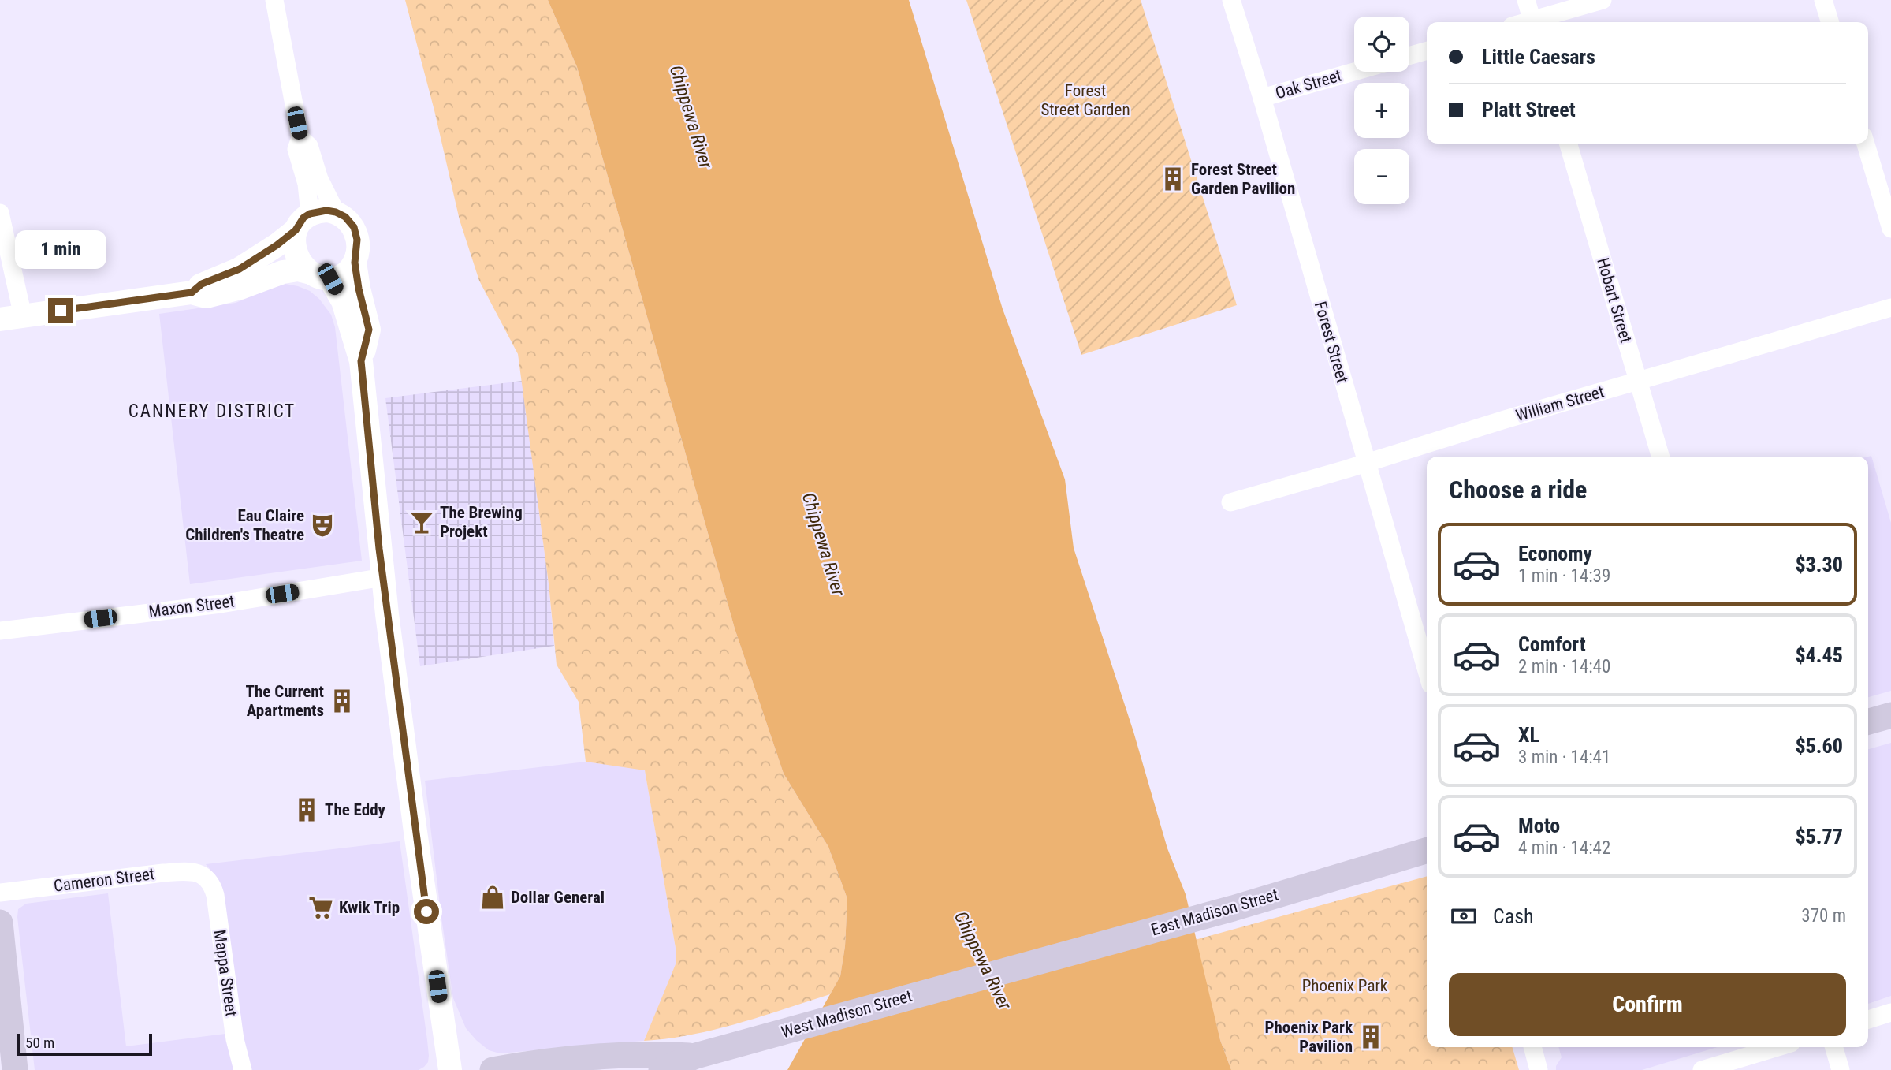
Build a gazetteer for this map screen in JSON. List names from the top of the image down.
{
  "streets": {
    "main road": ["East Madison Street", "West Madison Street"],
    "street": [
      "Oak Street",
      "Hobart Street",
      "Forest Street",
      "William Street",
      "Maxon Street",
      "Cameron Street",
      "Mappa Street"
    ]
  },
  "crossings": [
    ["Oak Street", "Forest Street"],
    ["Hobart Street", "William Street"],
    ["Forest Street", "William Street"],
    ["Cameron Street", "Mappa Street"],
    ["East Madison Street", "West Madison Street"]
  ],
  "districts": ["CANNERY DISTRICT"],
  "water": ["Chippewa River"],
  "parks": ["Forest Street Garden", "Phoenix Park"],
  "places": {
    "building": [
      "Forest Street Garden Pavilion",
      "The Current Apartments",
      "The Eddy",
      "Phoenix Park Pavilion"
    ],
    "bar": ["The Brewing Projekt"],
    "theatre": ["Eau Claire Children's Theatre"],
    "shop": ["Dollar General"],
    "supermarket": ["Kwik Trip"]
  },
  "scale_bar": "50 m",
  "page": {
    "map_buttons": ["+", "−"],
    "banner": ["Little Caesars", "Platt Street"],
    "bubble": "1 min",
    "heading": "Choose a ride",
    "list": [
      {
        "name": "Economy",
        "note": "1 min · 14:39",
        "value": "$3.30"
      },
      {
        "name": "Comfort",
        "note": "2 min · 14:40",
        "value": "$4.45"
      },
      {
        "name": "XL",
        "note": "3 min · 14:41",
        "value": "$5.60"
      },
      {
        "name": "Moto",
        "note": "4 min · 14:42",
        "value": "$5.77"
      }
    ],
    "pay": ["Cash", "370 m"],
    "buttons": "Confirm",
    "scale": "50 m"
  }
}
